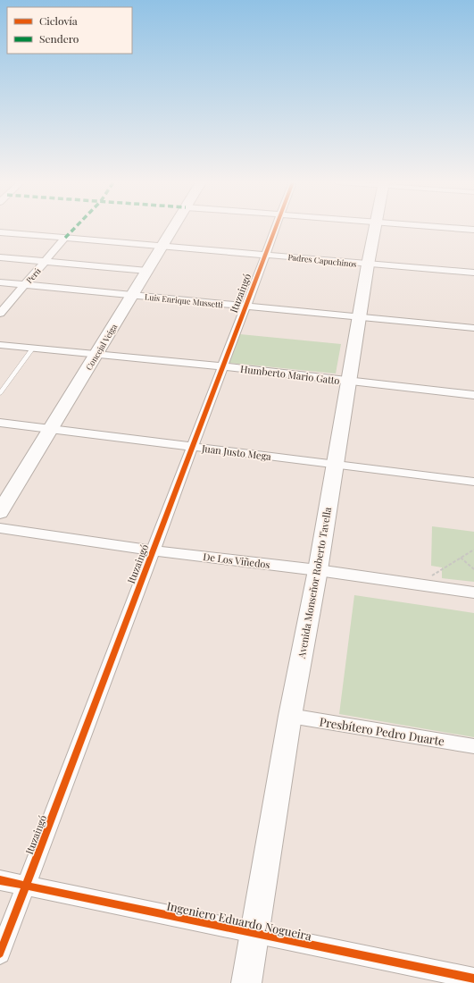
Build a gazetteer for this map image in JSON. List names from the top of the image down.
{
  "streets": {
    "main road": ["Concejal Veiga", "Avenida Monseñor Roberto Tavella"],
    "street": [
      "Padres Capuchinos",
      "Perú",
      "Ituzaingó",
      "Luis Enrique Mussetti",
      "Humberto Mario Gatto",
      "Juan Justo Mega",
      "De Los Viñedos",
      "Presbítero Pedro Duarte",
      "Ingeniero Eduardo Nogueira"
    ]
  },
  "crossings": [
    ["Padres Capuchinos", "Perú"],
    ["Padres Capuchinos", "Ituzaingó"],
    ["Padres Capuchinos", "Concejal Veiga"],
    ["Padres Capuchinos", "Avenida Monseñor Roberto Tavella"],
    ["Perú", "Luis Enrique Mussetti"],
    ["Ituzaingó", "Luis Enrique Mussetti"],
    ["Ituzaingó", "Humberto Mario Gatto"],
    ["Ituzaingó", "Juan Justo Mega"],
    ["Ituzaingó", "De Los Viñedos"],
    ["Ituzaingó", "Ingeniero Eduardo Nogueira"],
    ["Luis Enrique Mussetti", "Concejal Veiga"],
    ["Luis Enrique Mussetti", "Avenida Monseñor Roberto Tavella"],
    ["Concejal Veiga", "Humberto Mario Gatto"],
    ["Concejal Veiga", "Juan Justo Mega"],
    ["Humberto Mario Gatto", "Avenida Monseñor Roberto Tavella"],
    ["Juan Justo Mega", "Avenida Monseñor Roberto Tavella"],
    ["De Los Viñedos", "Avenida Monseñor Roberto Tavella"],
    ["Avenida Monseñor Roberto Tavella", "Presbítero Pedro Duarte"],
    ["Avenida Monseñor Roberto Tavella", "Ingeniero Eduardo Nogueira"]
  ],
  "legend": ["Ciclovía", "Sendero"]
}
